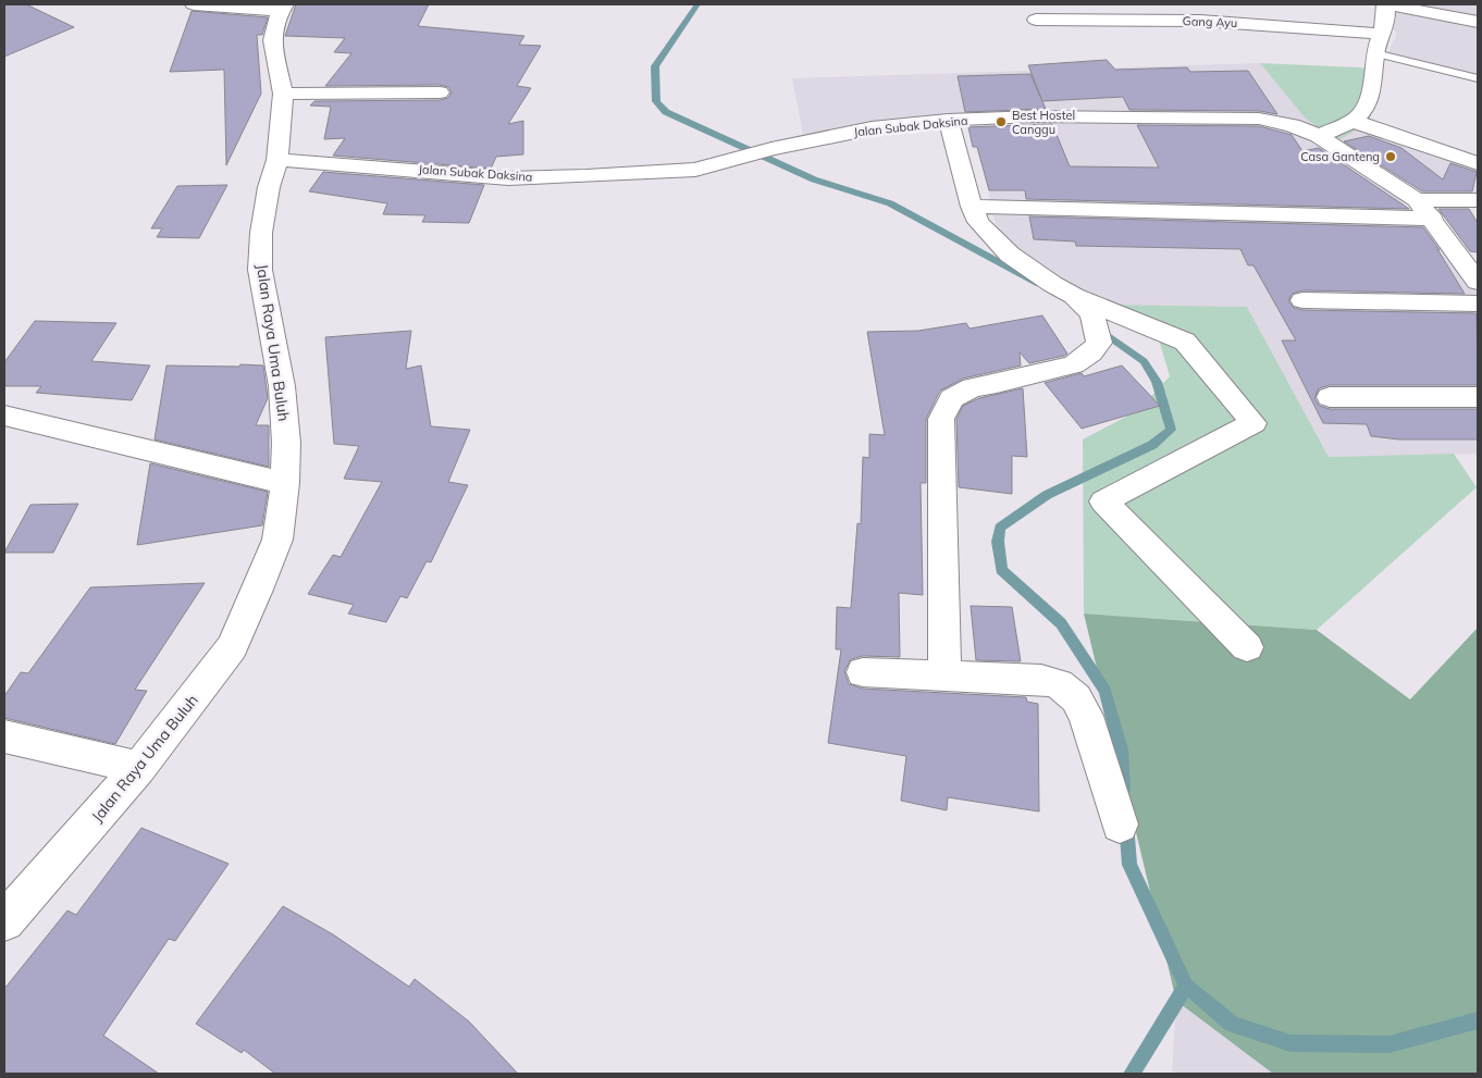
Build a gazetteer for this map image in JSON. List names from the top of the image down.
{
  "streets": {
    "street": ["Gang Ayu", "Jalan Subak Daksina", "Jalan Raya Uma Buluh"]
  },
  "crossings": [
    ["Jalan Subak Daksina", "Jalan Raya Uma Buluh"]
  ],
  "places": ["Best Hostel Canggu", "Casa Ganteng"]
}
